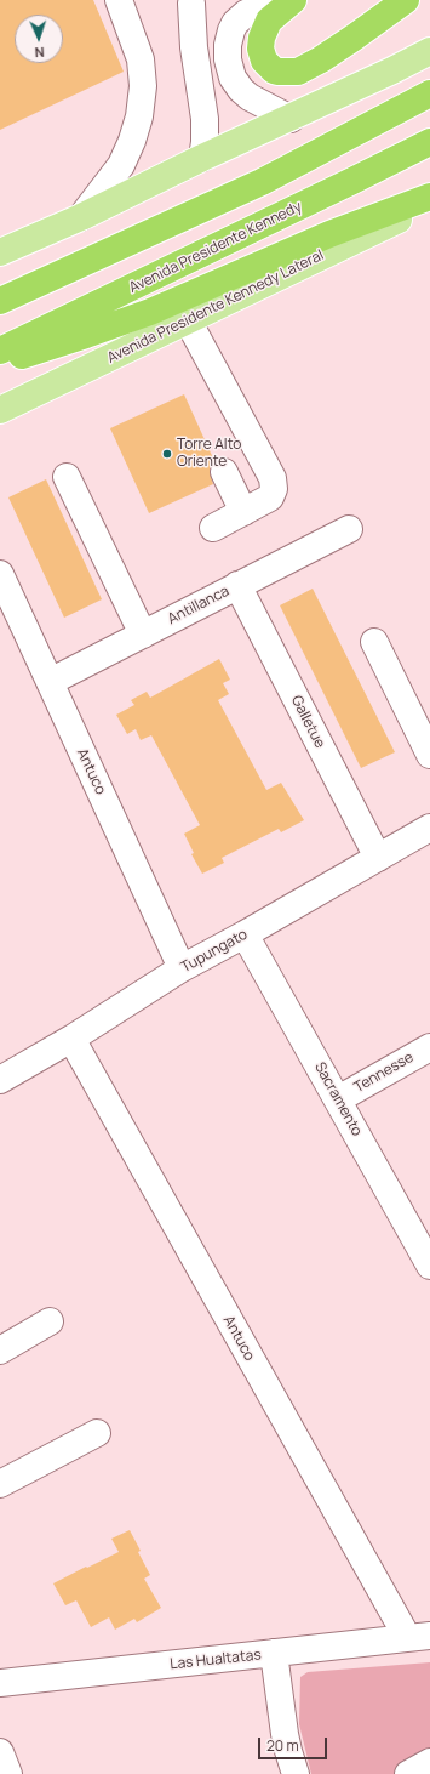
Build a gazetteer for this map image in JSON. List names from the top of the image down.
{
  "streets": {
    "highway": ["Avenida Presidente Kennedy"],
    "main road": ["Avenida Presidente Kennedy Lateral"],
    "street": [
      "Antillanca",
      "Galletue",
      "Antuco",
      "Tupungato",
      "Tennesse",
      "Sacramento",
      "Las Hualtatas"
    ]
  },
  "crossings": [
    ["Antillanca", "Galletue"],
    ["Antillanca", "Antuco"],
    ["Galletue", "Tupungato"],
    ["Antuco", "Tupungato"],
    ["Antuco", "Las Hualtatas"],
    ["Tupungato", "Sacramento"],
    ["Tennesse", "Sacramento"]
  ],
  "places": ["Torre Alto Oriente"],
  "scale_bar": "20 m",
  "north": "bottom"
}
